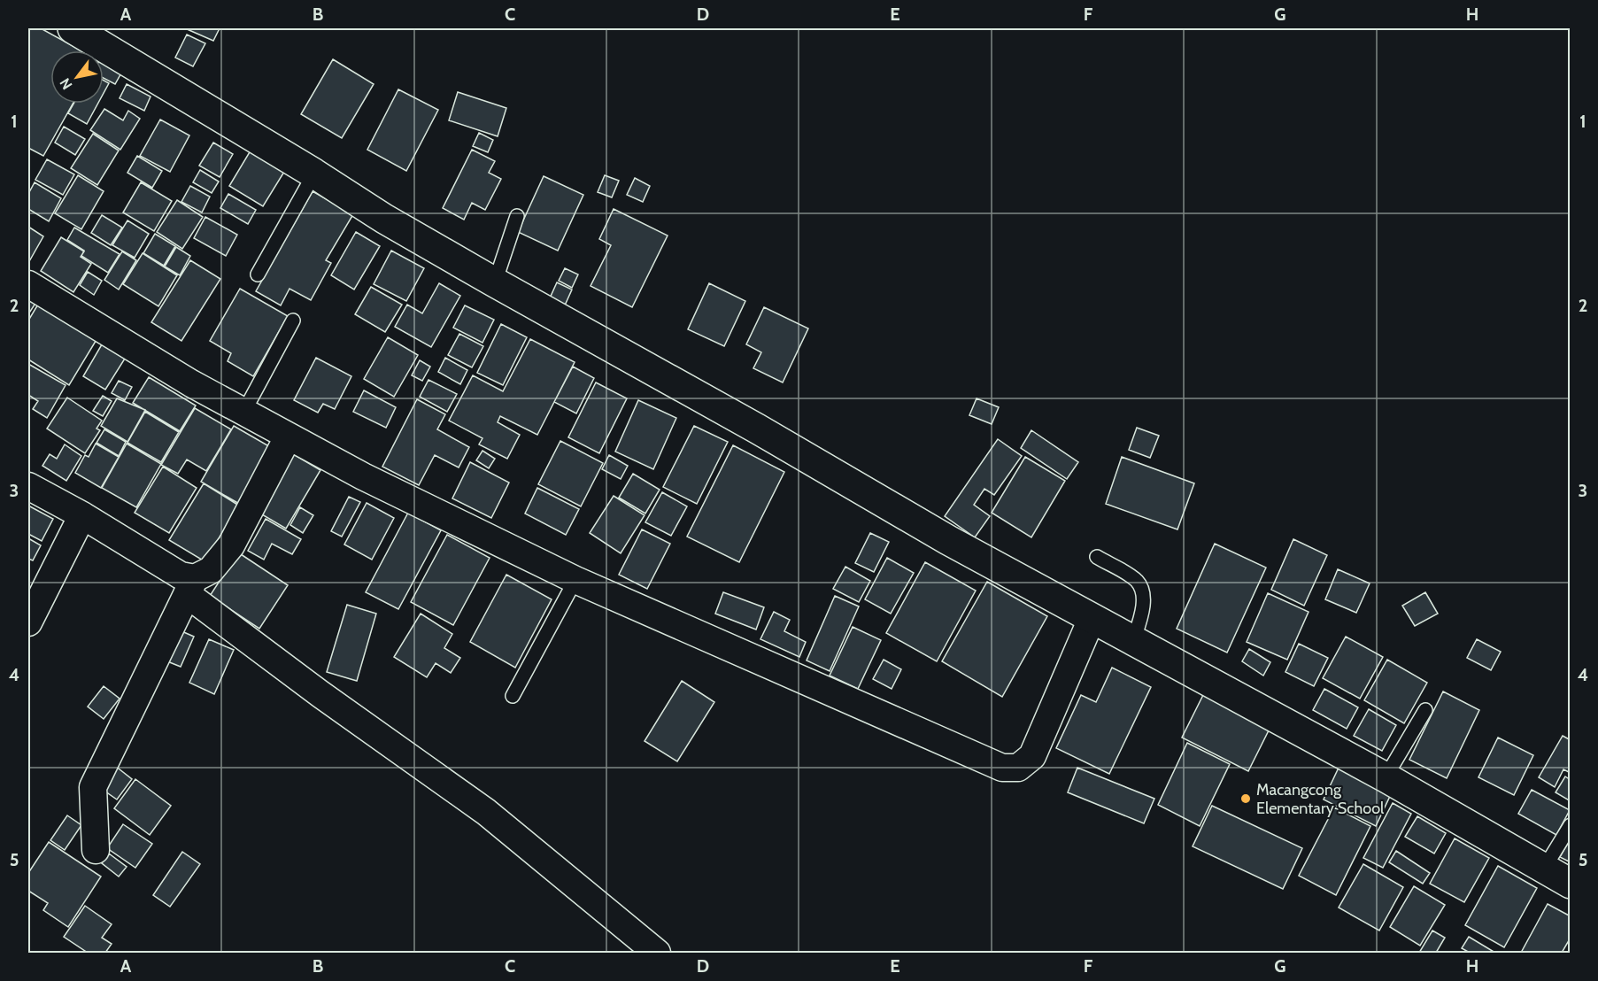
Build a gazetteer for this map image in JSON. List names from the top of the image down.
{
  "places": ["Macangcong Elementary School"],
  "north": "bottom left",
  "grid": {
    "columns": [
      "A",
      "B",
      "C",
      "D",
      "E",
      "F",
      "G",
      "H"
    ],
    "rows": [
      "1",
      "2",
      "3",
      "4",
      "5"
    ]
  }
}
